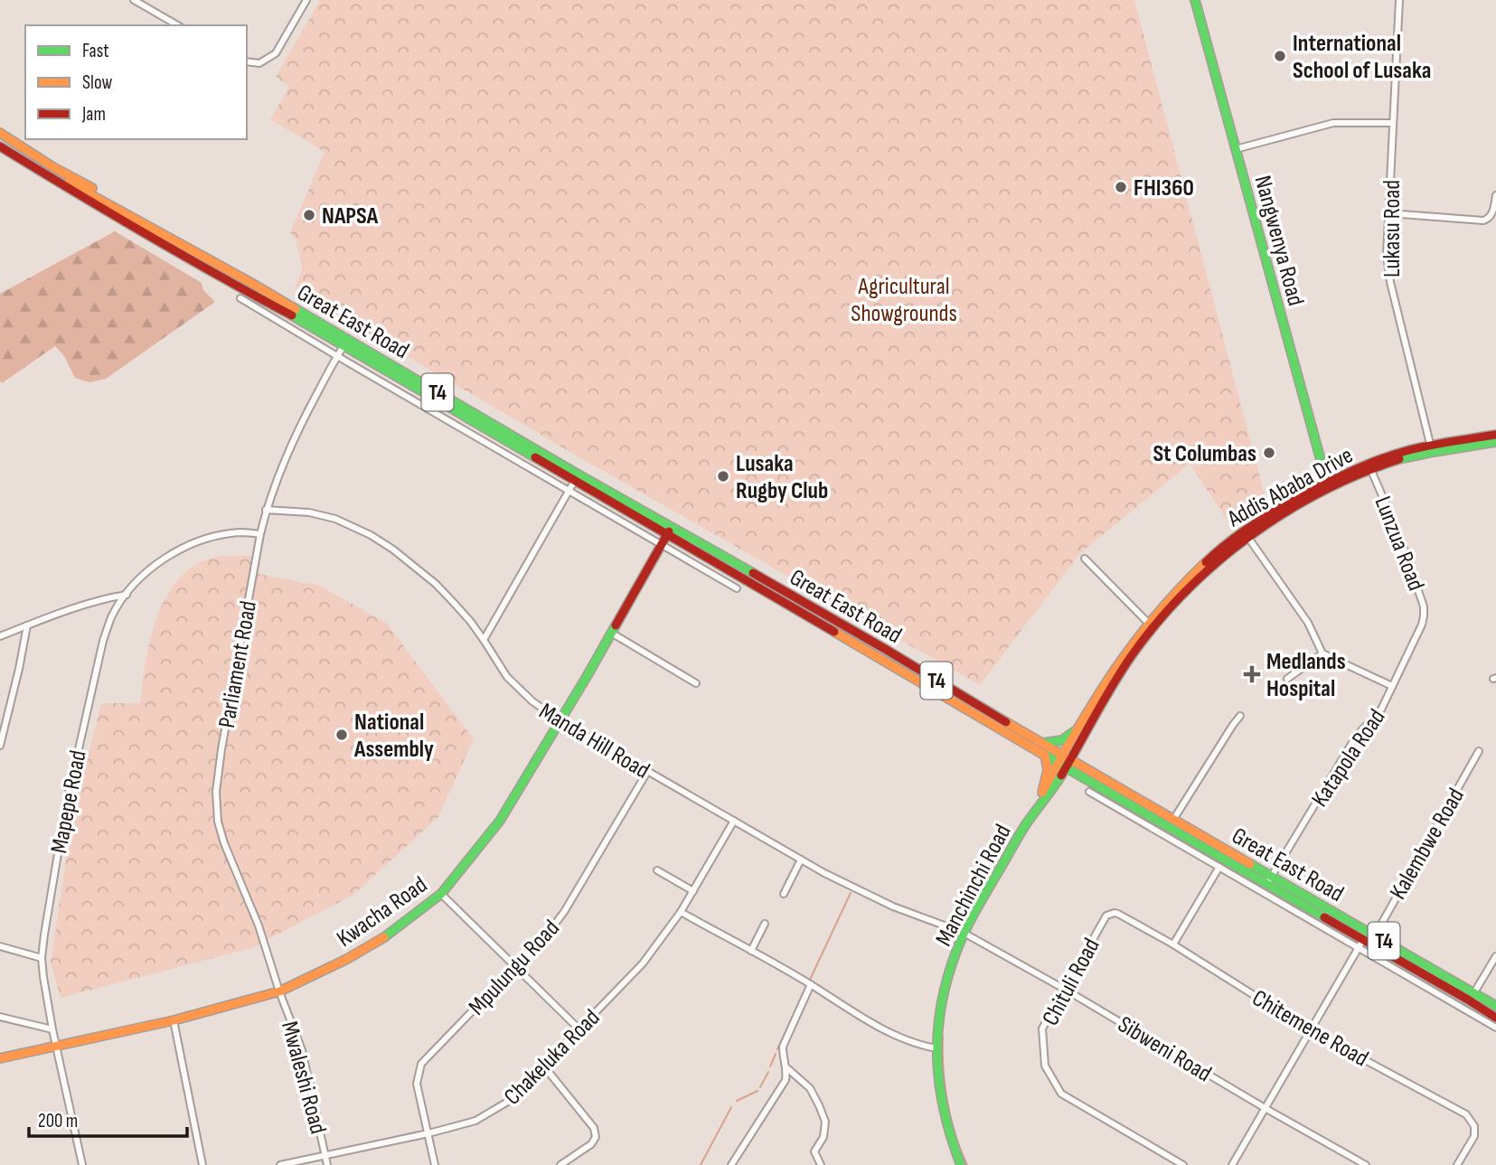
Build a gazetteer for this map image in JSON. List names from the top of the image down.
{
  "streets": {
    "main road": [
      "Nangwenya Road",
      "Great East Road",
      "T4",
      "Addis Ababa Drive",
      "Manchinchi Road",
      "Kwacha Road"
    ],
    "street": [
      "Lukasu Road",
      "Lunzua Road",
      "Parliament Road",
      "Manda Hill Road",
      "Katapola Road",
      "Mapepe Road",
      "Kalembwe Road",
      "Mpulungu Road",
      "Chituli Road",
      "Chitemene Road",
      "Sibweni Road",
      "Chakeluka Road",
      "Mwaleshi Road"
    ]
  },
  "crossings": [
    ["Lukasu Road", "Addis Ababa Drive"],
    ["Nangwenya Road", "Addis Ababa Drive"],
    ["Great East Road", "Addis Ababa Drive"],
    ["Great East Road", "Parliament Road"],
    ["Great East Road", "Katapola Road"],
    ["Great East Road", "Kalembwe Road"],
    ["Great East Road", "Manchinchi Road"],
    ["Great East Road", "Kwacha Road"],
    ["Addis Ababa Drive", "Lunzua Road"],
    ["Addis Ababa Drive", "Manchinchi Road"],
    ["Lunzua Road", "Katapola Road"],
    ["Parliament Road", "Manda Hill Road"],
    ["Parliament Road", "Mapepe Road"],
    ["Parliament Road", "Kwacha Road"],
    ["Parliament Road", "Mwaleshi Road"],
    ["Manda Hill Road", "Manchinchi Road"],
    ["Manda Hill Road", "Kwacha Road"],
    ["Manda Hill Road", "Mpulungu Road"],
    ["Manda Hill Road", "Sibweni Road"],
    ["Manda Hill Road", "Chakeluka Road"],
    ["Mapepe Road", "Kwacha Road"],
    ["Manchinchi Road", "Sibweni Road"],
    ["Kwacha Road", "Mwaleshi Road"],
    ["Mpulungu Road", "Chakeluka Road"],
    ["Chituli Road", "Chitemene Road"],
    ["Chituli Road", "Sibweni Road"],
    ["Chakeluka Road", "Mwaleshi Road"]
  ],
  "parks": ["Agricultural Showgrounds"],
  "places": {
    "other": [
      "International School of Lusaka",
      "FHI360",
      "NAPSA",
      "St Columbas",
      "Lusaka Rugby Club",
      "National Assembly"
    ],
    "health": ["Medlands Hospital"]
  },
  "legend": ["Fast", "Slow", "Jam"],
  "scale_bar": "200 m"
}
